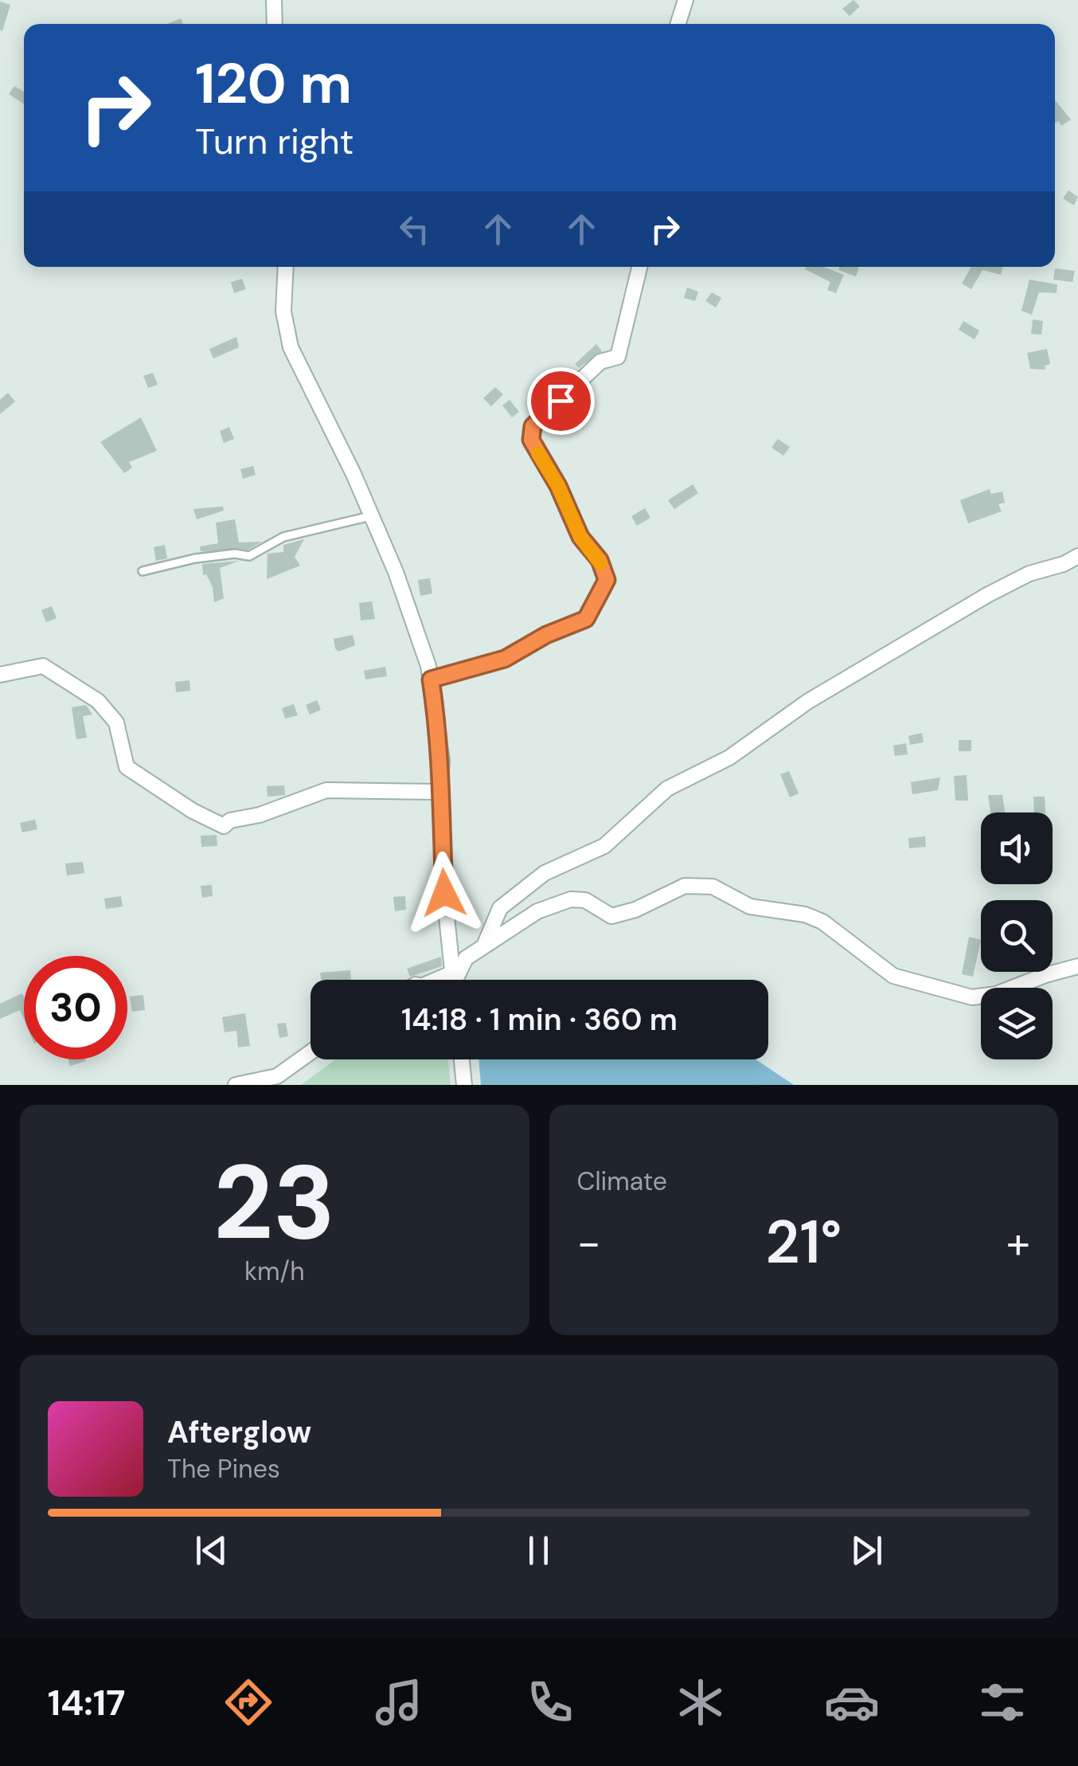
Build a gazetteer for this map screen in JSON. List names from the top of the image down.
{
  "page": {
    "turn": ["120 m", "Turn right"],
    "limit": "30",
    "trip": "14:18 · 1 min · 360 m",
    "tile": [
      ["23", "km/h"],
      "Climate"
    ],
    "heat": ["−", "21°", "+"],
    "song": ["Afterglow", "The Pines"],
    "tabs": "14:17"
  }
}
